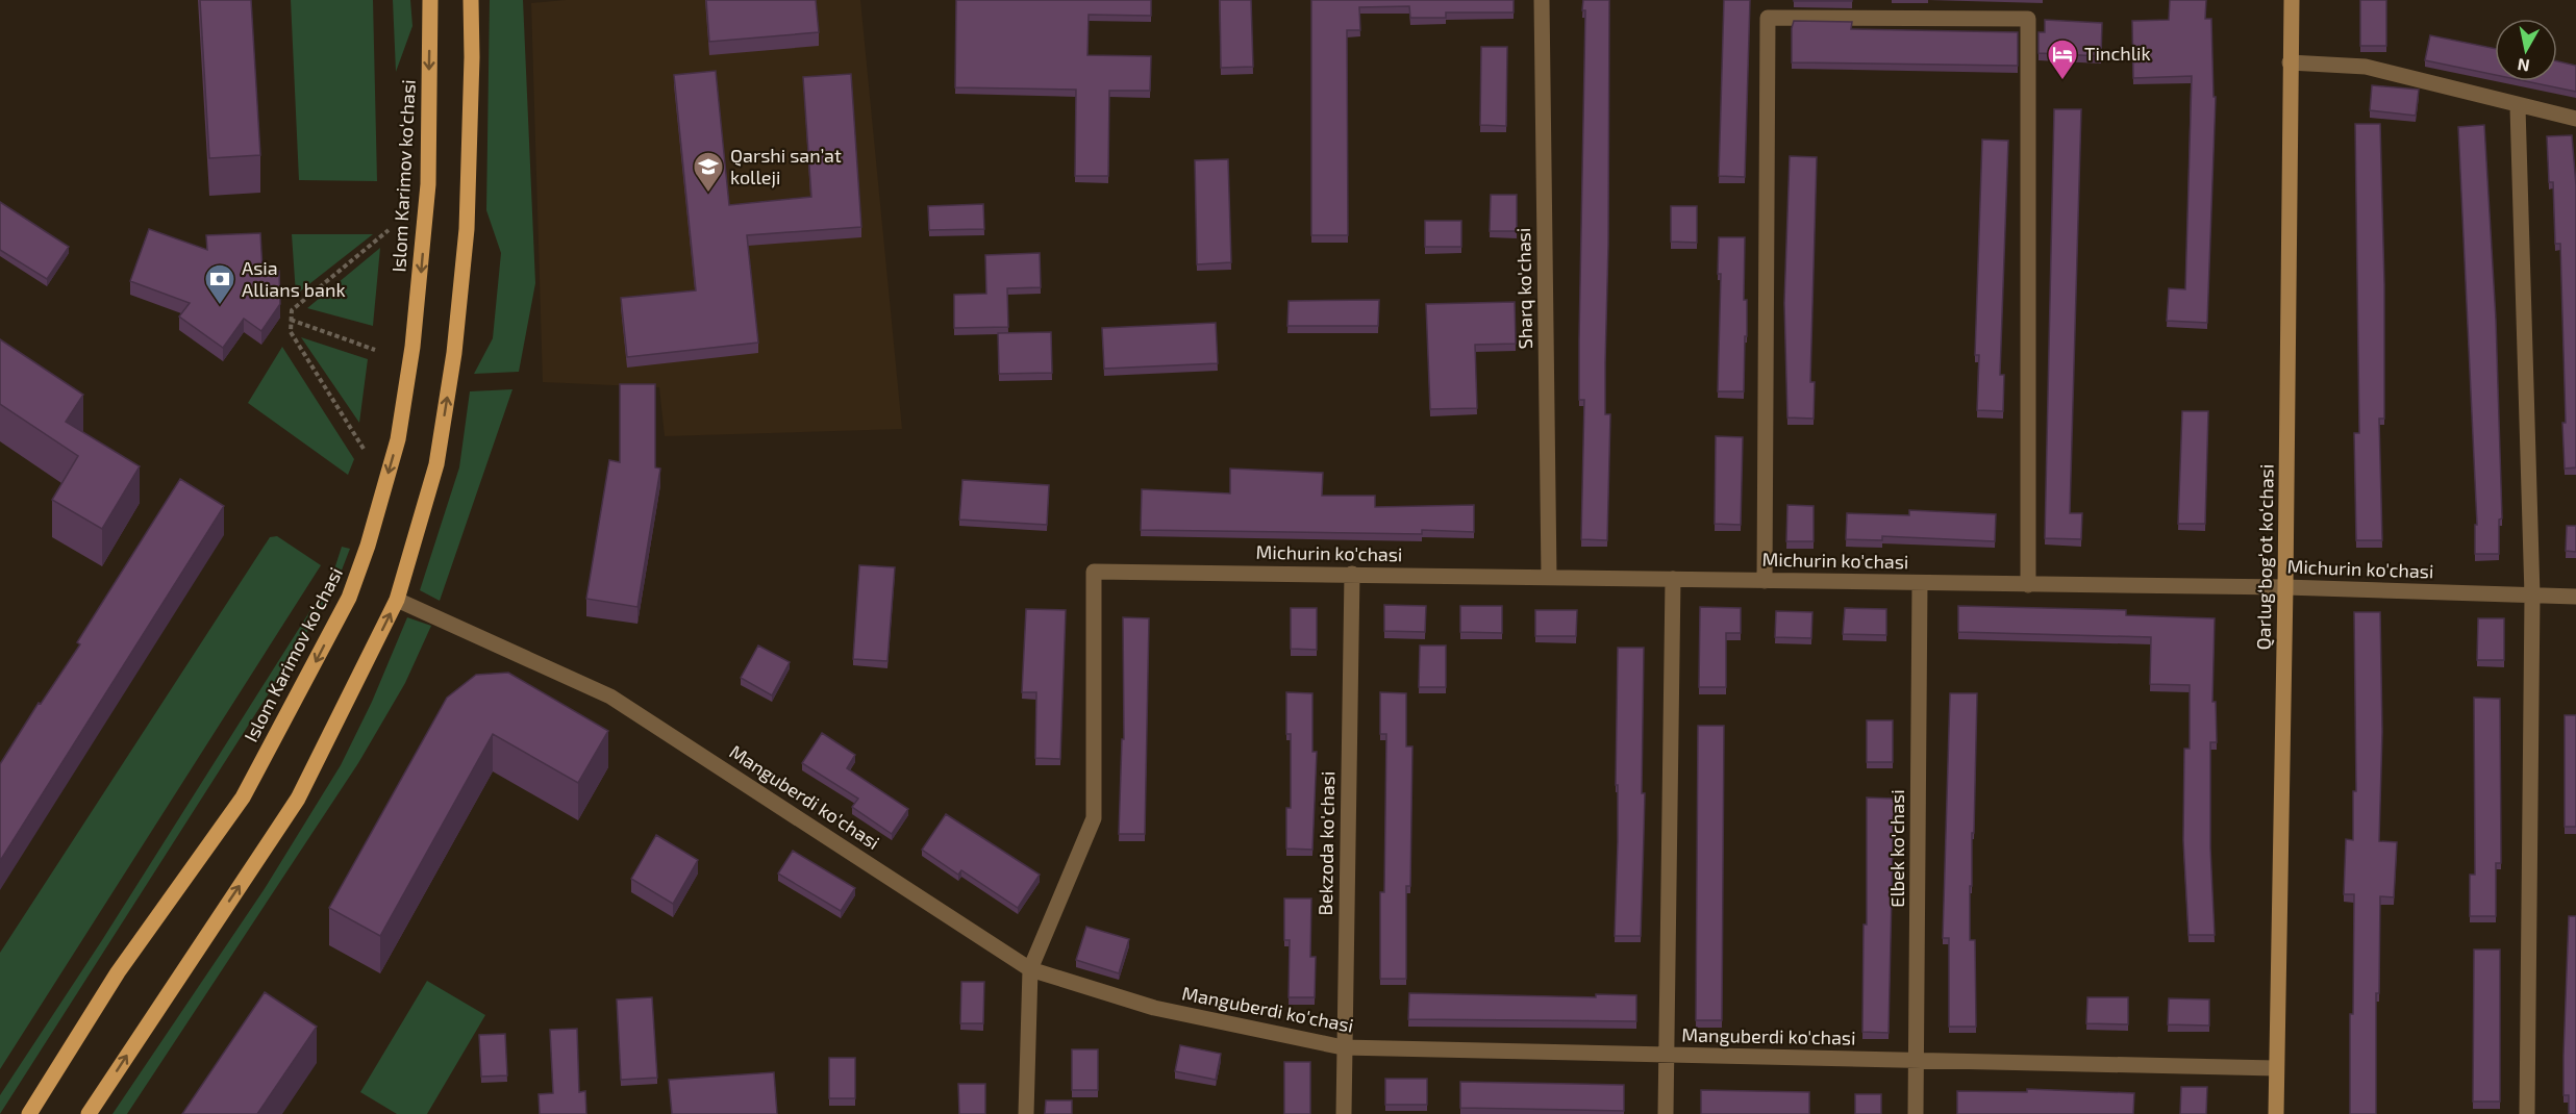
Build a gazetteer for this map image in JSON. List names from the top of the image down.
{
  "streets": {
    "main road": ["Islom Karimov ko‘chasi", "Qarlug‘bog‘ot ko‘chasi"],
    "street": [
      "Sharq ko'chasi",
      "Michurin ko'chasi",
      "Manguberdi ko'chasi",
      "Bekzoda ko'chasi",
      "Elbek ko'chasi"
    ]
  },
  "crossings": [
    ["Sharq ko'chasi", "Michurin ko'chasi"],
    ["Michurin ko'chasi", "Qarlug‘bog‘ot ko‘chasi"],
    ["Michurin ko'chasi", "Manguberdi ko'chasi"],
    ["Michurin ko'chasi", "Bekzoda ko'chasi"],
    ["Michurin ko'chasi", "Elbek ko'chasi"],
    ["Qarlug‘bog‘ot ko‘chasi", "Manguberdi ko'chasi"],
    ["Manguberdi ko'chasi", "Bekzoda ko'chasi"],
    ["Manguberdi ko'chasi", "Elbek ko'chasi"]
  ],
  "places": {
    "hotel": ["Tinchlik"],
    "school or university": ["Qarshi san’at kolleji"],
    "bank": ["Asia Allians bank"]
  },
  "north": "bottom"
}
